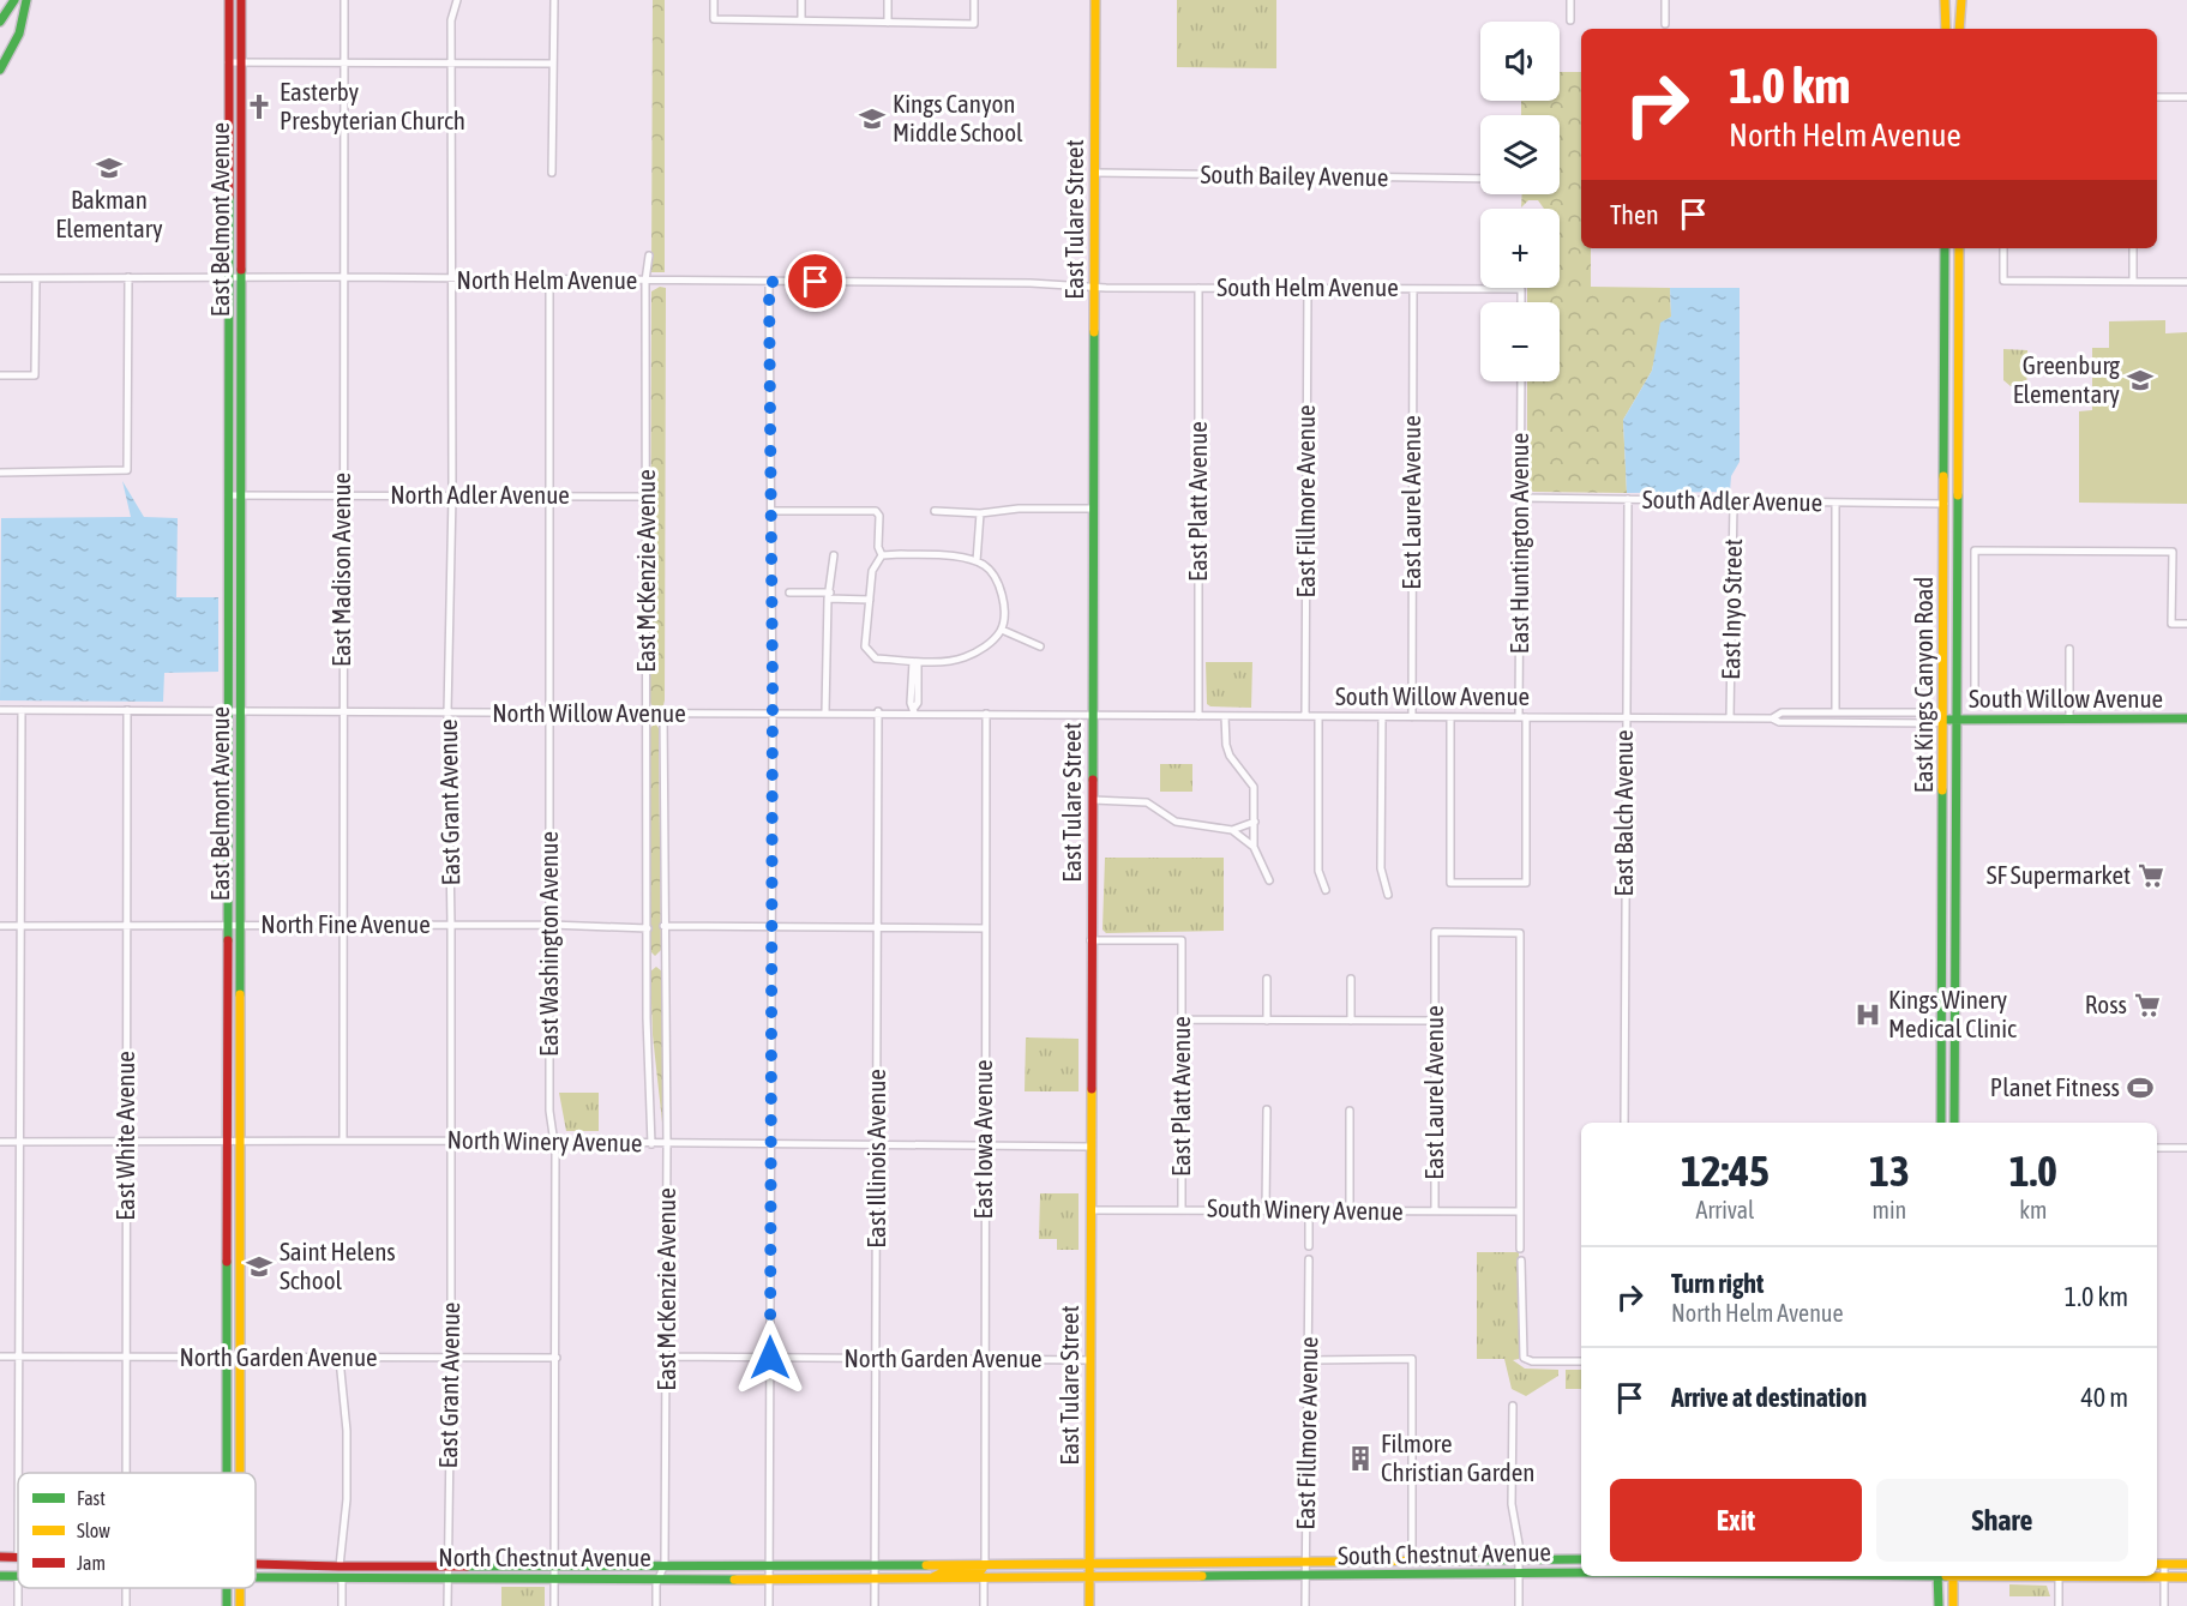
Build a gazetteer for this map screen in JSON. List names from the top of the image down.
{
  "streets": {
    "main road": [
      "East Belmont Avenue",
      "East Tulare Street",
      "East Kings Canyon Road",
      "South Willow Avenue",
      "South Chestnut Avenue",
      "North Chestnut Avenue"
    ],
    "street": [
      "South Bailey Avenue",
      "North Helm Avenue",
      "South Helm Avenue",
      "North Adler Avenue",
      "East Platt Avenue",
      "East Fillmore Avenue",
      "South Adler Avenue",
      "East Laurel Avenue",
      "East Huntington Avenue",
      "East Madison Avenue",
      "East McKenzie Avenue",
      "East Inyo Street",
      "North Willow Avenue",
      "East Grant Avenue",
      "East Balch Avenue",
      "North Fine Avenue",
      "East Washington Avenue",
      "East White Avenue",
      "East Iowa Avenue",
      "North Winery Avenue",
      "East Illinois Avenue",
      "South Winery Avenue",
      "North Garden Avenue"
    ]
  },
  "crossings": [
    ["South Bailey Avenue", "East Tulare Street"],
    ["East Belmont Avenue", "North Helm Avenue"],
    ["East Belmont Avenue", "North Adler Avenue"],
    ["East Belmont Avenue", "North Willow Avenue"],
    ["East Belmont Avenue", "North Fine Avenue"],
    ["East Belmont Avenue", "North Winery Avenue"],
    ["East Belmont Avenue", "North Garden Avenue"],
    ["East Tulare Street", "North Helm Avenue"],
    ["East Tulare Street", "South Helm Avenue"],
    ["East Tulare Street", "East Platt Avenue"],
    ["East Tulare Street", "South Willow Avenue"],
    ["East Tulare Street", "North Willow Avenue"],
    ["East Tulare Street", "North Winery Avenue"],
    ["East Tulare Street", "South Winery Avenue"],
    ["East Tulare Street", "North Garden Avenue"],
    ["East Tulare Street", "South Chestnut Avenue"],
    ["East Tulare Street", "North Chestnut Avenue"],
    ["North Helm Avenue", "South Helm Avenue"],
    ["North Helm Avenue", "East Madison Avenue"],
    ["North Helm Avenue", "East McKenzie Avenue"],
    ["North Helm Avenue", "East Grant Avenue"],
    ["North Helm Avenue", "East Washington Avenue"],
    ["South Helm Avenue", "East Platt Avenue"],
    ["South Helm Avenue", "East Fillmore Avenue"],
    ["South Helm Avenue", "East Laurel Avenue"],
    ["North Adler Avenue", "East Madison Avenue"],
    ["North Adler Avenue", "East McKenzie Avenue"],
    ["North Adler Avenue", "East Grant Avenue"],
    ["North Adler Avenue", "East Washington Avenue"],
    ["East Platt Avenue", "South Willow Avenue"],
    ["East Platt Avenue", "South Winery Avenue"],
    ["East Fillmore Avenue", "South Willow Avenue"],
    ["East Fillmore Avenue", "South Chestnut Avenue"],
    ["South Adler Avenue", "East Huntington Avenue"],
    ["South Adler Avenue", "East Inyo Street"],
    ["South Adler Avenue", "East Kings Canyon Road"],
    ["South Adler Avenue", "East Balch Avenue"],
    ["East Laurel Avenue", "South Willow Avenue"],
    ["East Laurel Avenue", "South Winery Avenue"],
    ["East Huntington Avenue", "South Willow Avenue"],
    ["East Madison Avenue", "North Willow Avenue"],
    ["East Madison Avenue", "North Fine Avenue"],
    ["East Madison Avenue", "North Winery Avenue"],
    ["East McKenzie Avenue", "North Willow Avenue"],
    ["East McKenzie Avenue", "North Fine Avenue"],
    ["East McKenzie Avenue", "North Winery Avenue"],
    ["East McKenzie Avenue", "North Garden Avenue"],
    ["East McKenzie Avenue", "North Chestnut Avenue"],
    ["East Inyo Street", "South Willow Avenue"],
    ["East Kings Canyon Road", "South Willow Avenue"],
    ["South Willow Avenue", "North Willow Avenue"],
    ["South Willow Avenue", "East Balch Avenue"],
    ["North Willow Avenue", "East Grant Avenue"],
    ["North Willow Avenue", "East Washington Avenue"],
    ["North Willow Avenue", "East White Avenue"],
    ["North Willow Avenue", "East Iowa Avenue"],
    ["North Willow Avenue", "East Illinois Avenue"],
    ["East Grant Avenue", "North Fine Avenue"],
    ["East Grant Avenue", "North Winery Avenue"],
    ["East Grant Avenue", "North Garden Avenue"],
    ["East Grant Avenue", "North Chestnut Avenue"],
    ["North Fine Avenue", "East Washington Avenue"],
    ["North Fine Avenue", "East White Avenue"],
    ["East Washington Avenue", "North Winery Avenue"],
    ["East Washington Avenue", "North Garden Avenue"],
    ["East Washington Avenue", "North Chestnut Avenue"],
    ["East White Avenue", "North Winery Avenue"],
    ["East White Avenue", "North Garden Avenue"],
    ["East Iowa Avenue", "North Winery Avenue"],
    ["East Iowa Avenue", "North Garden Avenue"],
    ["East Iowa Avenue", "North Chestnut Avenue"],
    ["North Winery Avenue", "East Illinois Avenue"],
    ["East Illinois Avenue", "North Garden Avenue"],
    ["East Illinois Avenue", "North Chestnut Avenue"],
    ["South Chestnut Avenue", "North Chestnut Avenue"]
  ],
  "places": {
    "church": ["Easterby Presbyterian Church"],
    "school or university": [
      "Kings Canyon Middle School",
      "Bakman Elementary",
      "Greenburg Elementary",
      "Saint Helens School"
    ],
    "supermarket": ["SF Supermarket", "Ross"],
    "hospital": ["Kings Winery Medical Clinic"],
    "sports": ["Planet Fitness"],
    "building": ["Filmore Christian Garden"]
  },
  "legend": ["Fast", "Slow", "Jam"],
  "page": {
    "map_buttons": ["+", "−"],
    "turn": ["1.0 km", "North Helm Avenue"],
    "then": "Then",
    "eta": [
      "12:45",
      "Arrival",
      "13",
      "min",
      "1.0",
      "km"
    ],
    "list": [
      {
        "name": "Turn right",
        "note": "North Helm Avenue",
        "value": "1.0 km"
      },
      {
        "name": "Arrive at destination",
        "value": "40 m"
      }
    ],
    "buttons": ["Exit", "Share"]
  }
}
